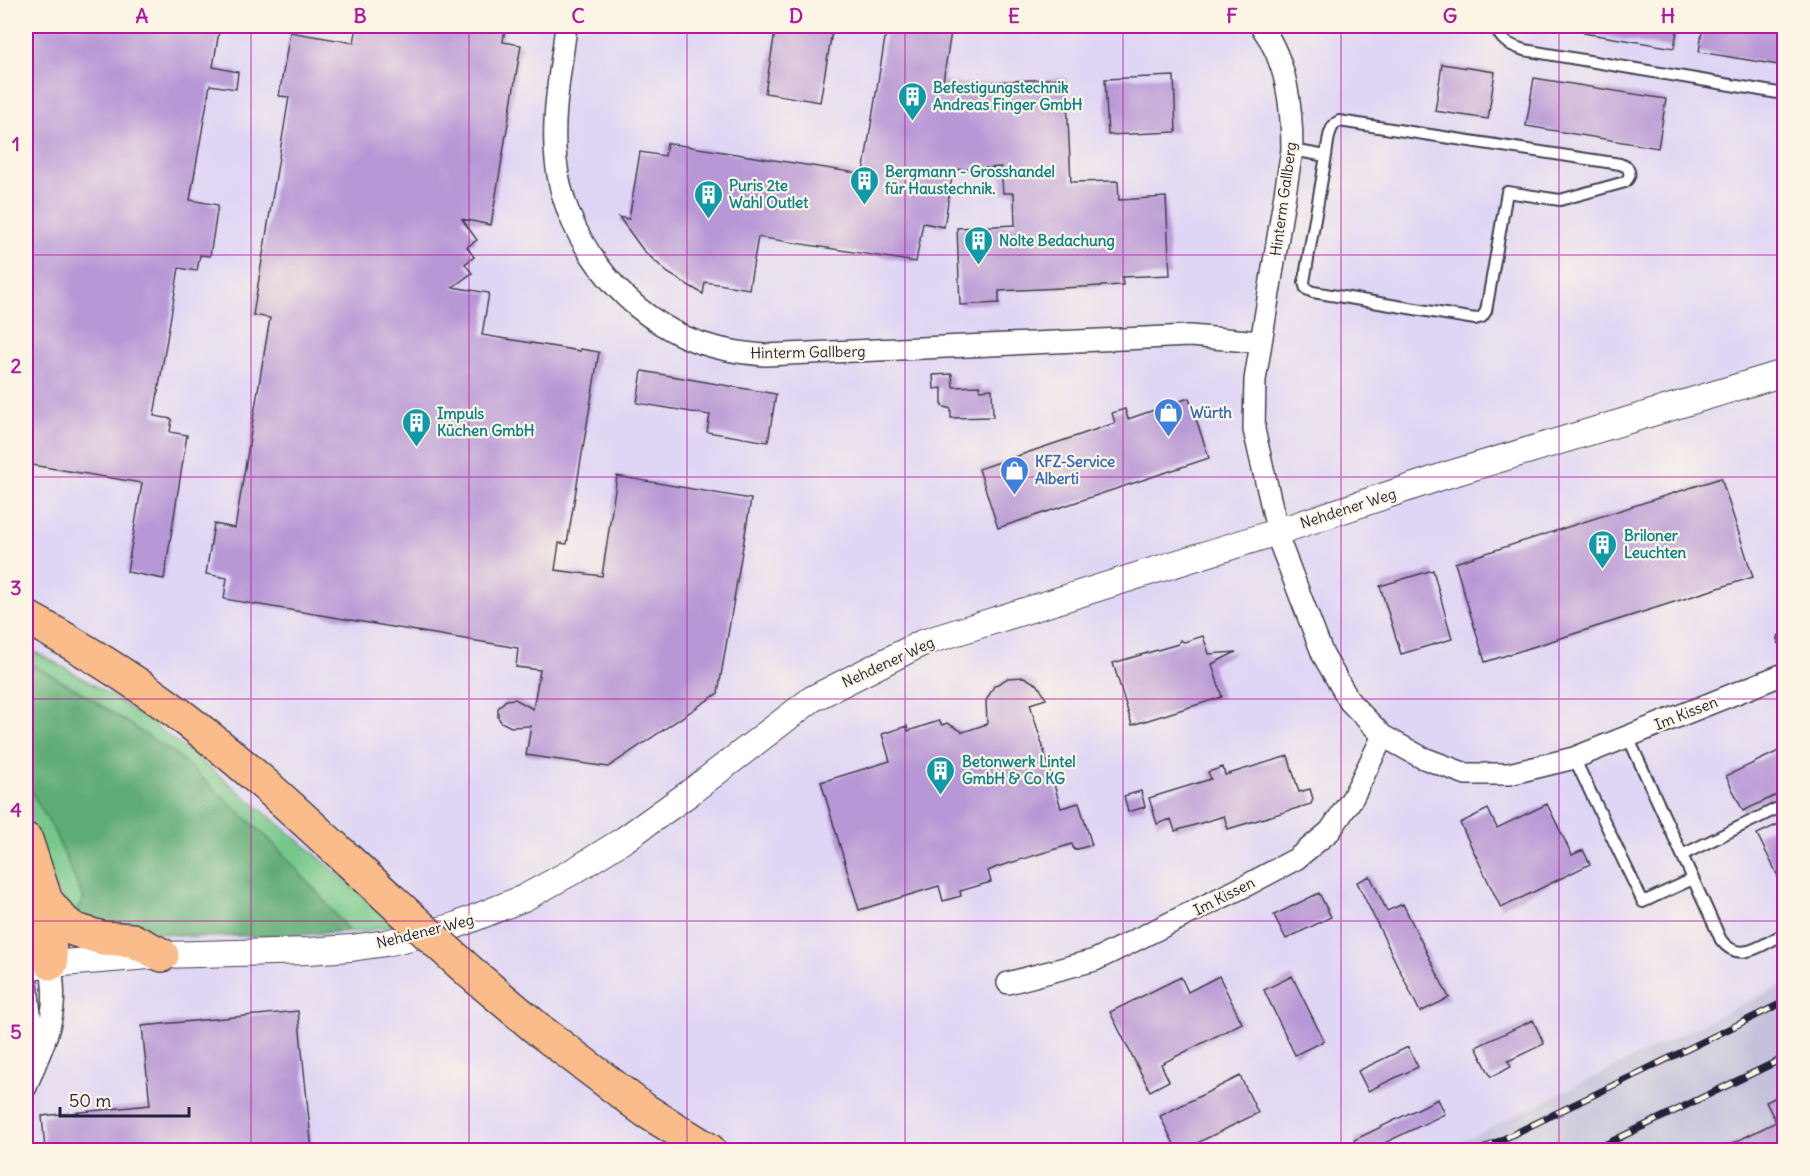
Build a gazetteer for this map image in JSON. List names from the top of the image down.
{
  "streets": {
    "street": ["Hinterm Gallberg", "Nehdener Weg", "Im Kissen"]
  },
  "crossings": [
    ["Hinterm Gallberg", "Nehdener Weg"],
    ["Hinterm Gallberg", "Im Kissen"],
    ["Nehdener Weg", "Im Kissen"]
  ],
  "places": {
    "building": [
      "Befestigungstechnik Andreas Finger GmbH",
      "Bergmann - Grosshandel für Haustechnik.",
      "Puris 2te Wahl Outlet",
      "Nolte Bedachung",
      "Impuls Küchen GmbH",
      "Briloner Leuchten",
      "Betonwerk Lintel GmbH & Co KG"
    ],
    "shop": ["Würth", "KFZ-Service Alberti"]
  },
  "scale_bar": "50 m",
  "grid": {
    "columns": [
      "A",
      "B",
      "C",
      "D",
      "E",
      "F",
      "G",
      "H"
    ],
    "rows": [
      "1",
      "2",
      "3",
      "4",
      "5"
    ]
  }
}
